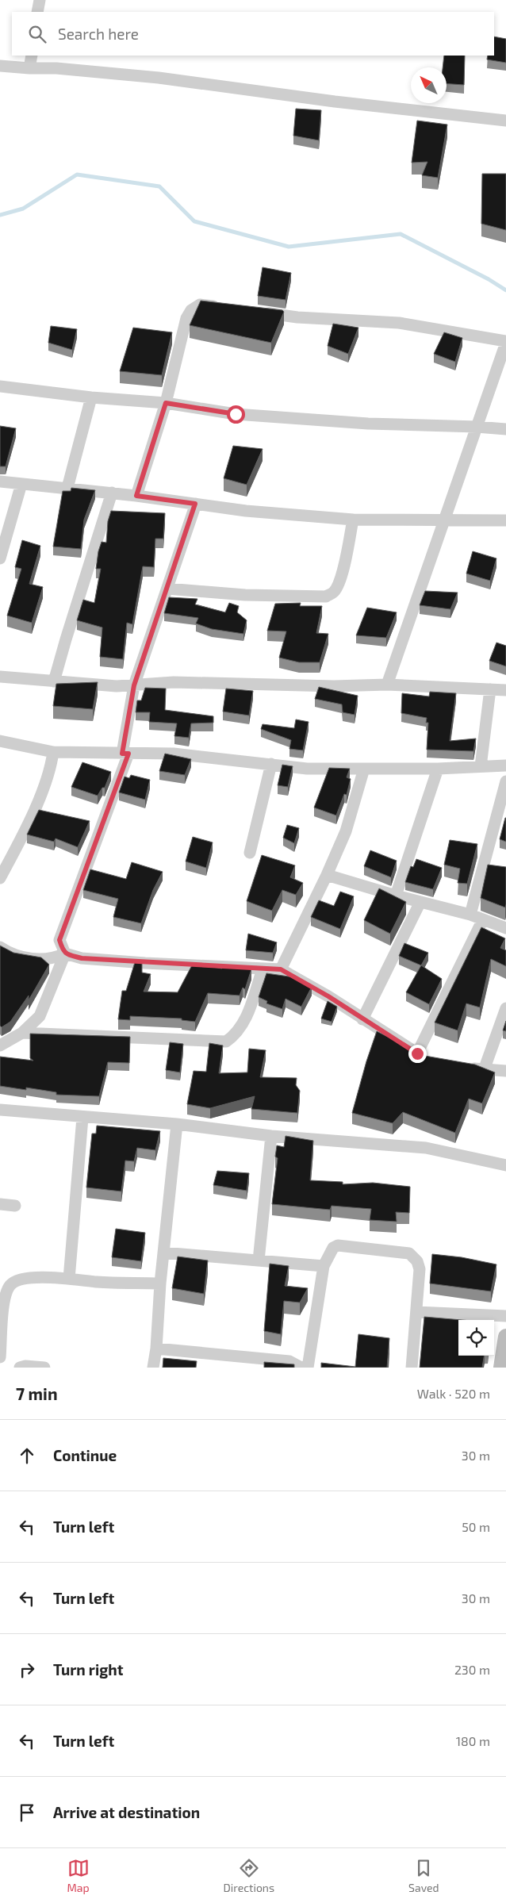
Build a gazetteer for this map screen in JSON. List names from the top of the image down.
{
  "north": "top left",
  "page": {
    "search": "Search here",
    "heading": ["7 min", "Walk · 520 m"],
    "list": [
      ["Continue", "30 m"],
      ["Turn left", "50 m"],
      ["Turn left", "30 m"],
      ["Turn right", "230 m"],
      ["Turn left", "180 m"],
      "Arrive at destination"
    ],
    "nav": ["Map", "Directions", "Saved"]
  }
}
